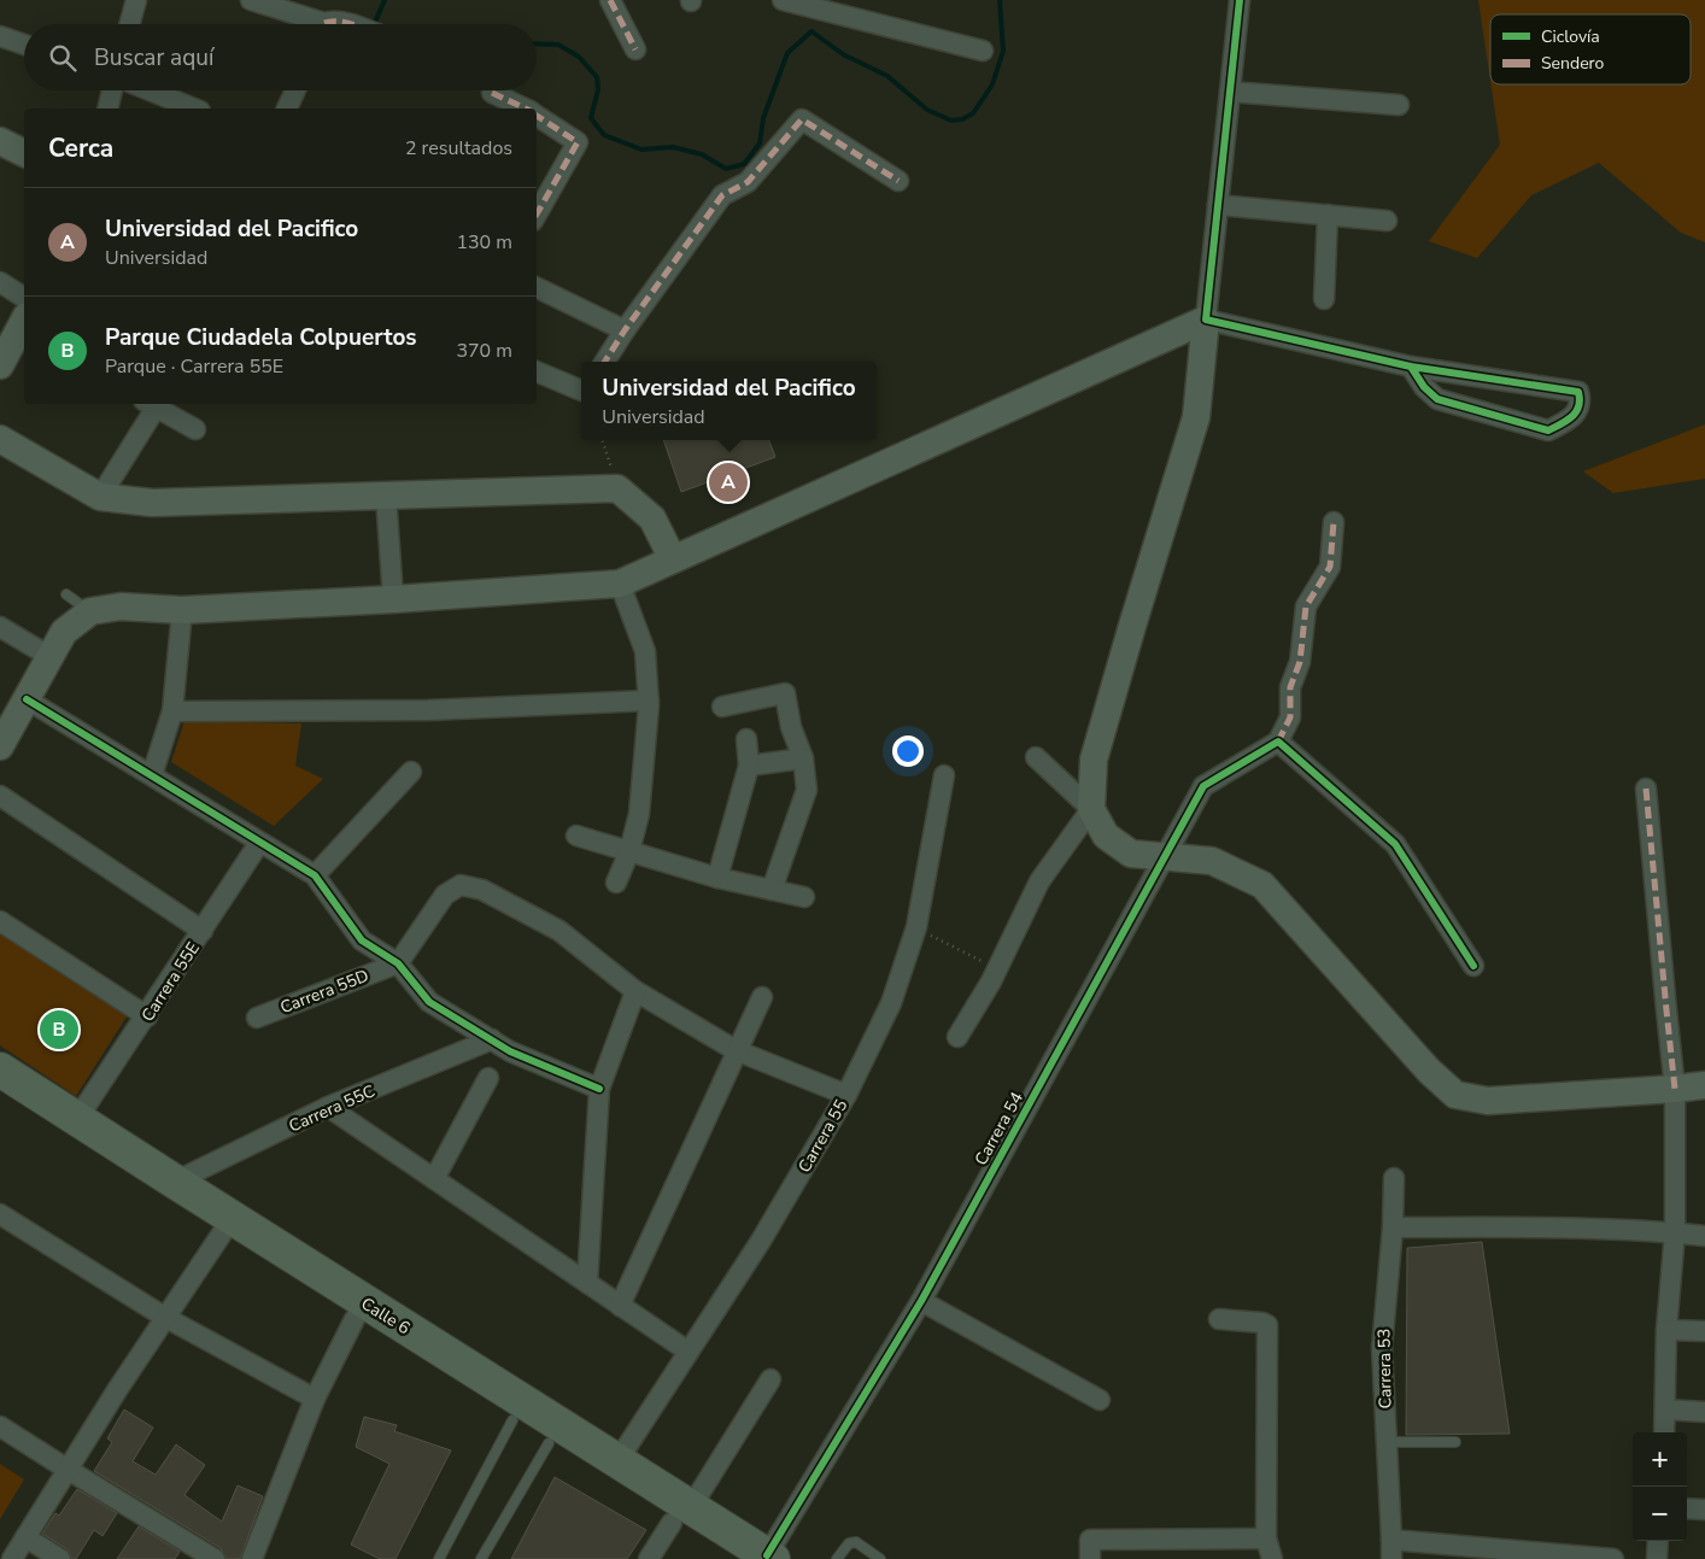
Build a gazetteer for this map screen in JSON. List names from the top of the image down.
{
  "streets": {
    "highway": ["Calle 6"],
    "street": [
      "Carrera 55E",
      "Carrera 55D",
      "Carrera 55C",
      "Carrera 54",
      "Carrera 55",
      "Carrera 53"
    ]
  },
  "crossings": [
    ["Carrera 55E", "Calle 6"],
    ["Carrera 55C", "Calle 6"],
    ["Carrera 54", "Calle 6"],
    ["Carrera 55", "Calle 6"]
  ],
  "legend": ["Ciclovía", "Sendero"],
  "page": {
    "search": "Buscar aquí",
    "heading": ["Cerca", "2 resultados"],
    "list": [
      {
        "mark": "A",
        "name": "Universidad del Pacifico",
        "note": "Universidad",
        "value": "130 m"
      },
      {
        "mark": "B",
        "name": "Parque Ciudadela Colpuertos",
        "note": "Parque · Carrera 55E",
        "value": "370 m"
      }
    ],
    "popup": ["Universidad del Pacifico", "Universidad"],
    "pins": ["A", "B"],
    "map_buttons": ["+", "−"]
  }
}
